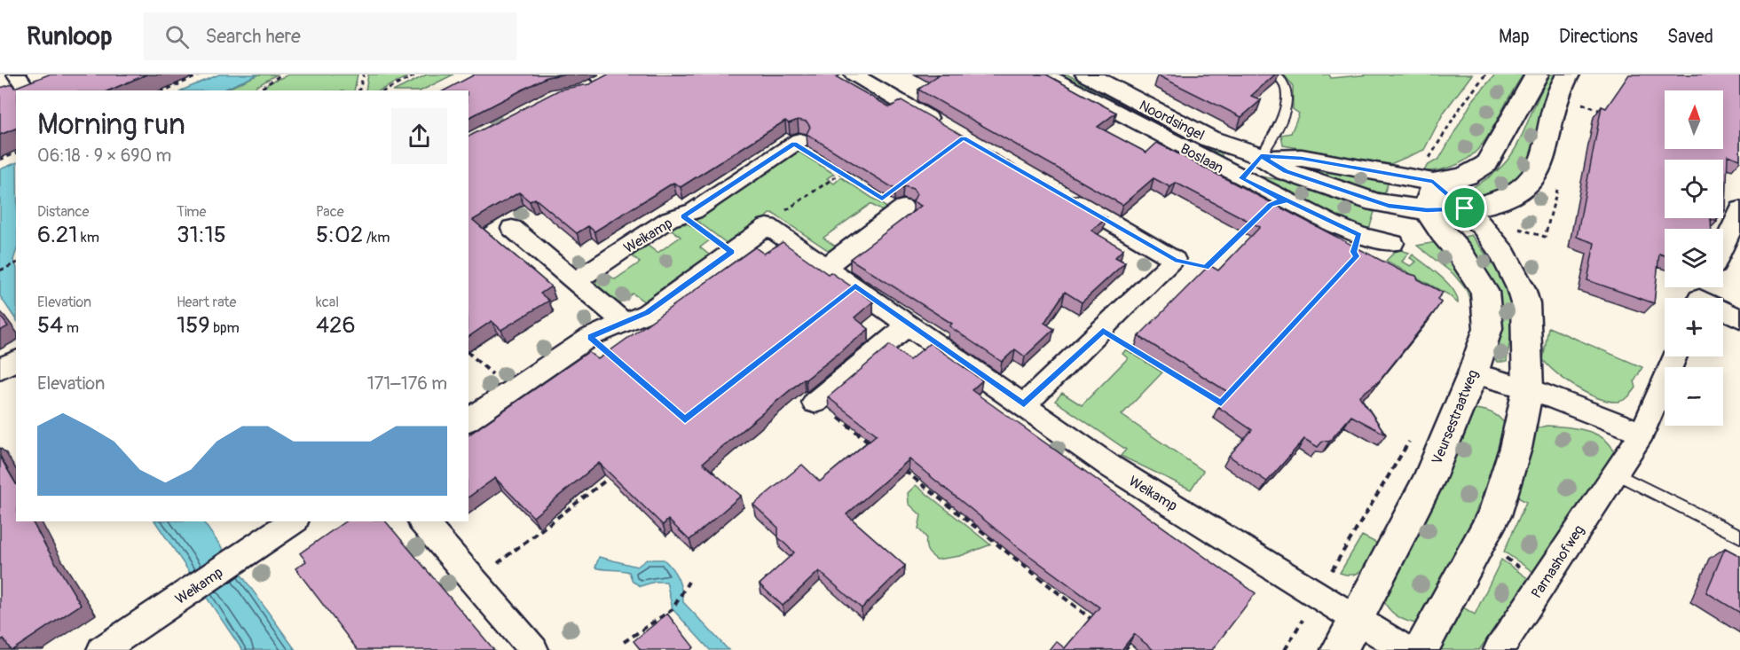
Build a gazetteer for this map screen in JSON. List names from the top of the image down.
{
  "streets": {
    "street": [
      "Noordsingel",
      "Boslaan",
      "Weikamp",
      "Veursestraatweg",
      "Parnashofweg"
    ]
  },
  "crossings": [
    ["Noordsingel", "Veursestraatweg"],
    ["Weikamp", "Veursestraatweg"]
  ],
  "north": "top",
  "page": {
    "header": "Runloop",
    "search": "Search here",
    "nav": ["Map", "Directions", "Saved"],
    "map_buttons": ["+", "−"],
    "heading": ["Morning run", "06:18 · 9 × 690 m"],
    "stats": [
      ["Distance", "6.21 km"],
      ["Time", "31:15"],
      ["Pace", "5:02 /km"],
      ["Elevation", "54 m"],
      ["Heart rate", "159 bpm"],
      ["kcal", "426"]
    ],
    "chart": ["Elevation", "171–176 m"]
  }
}
